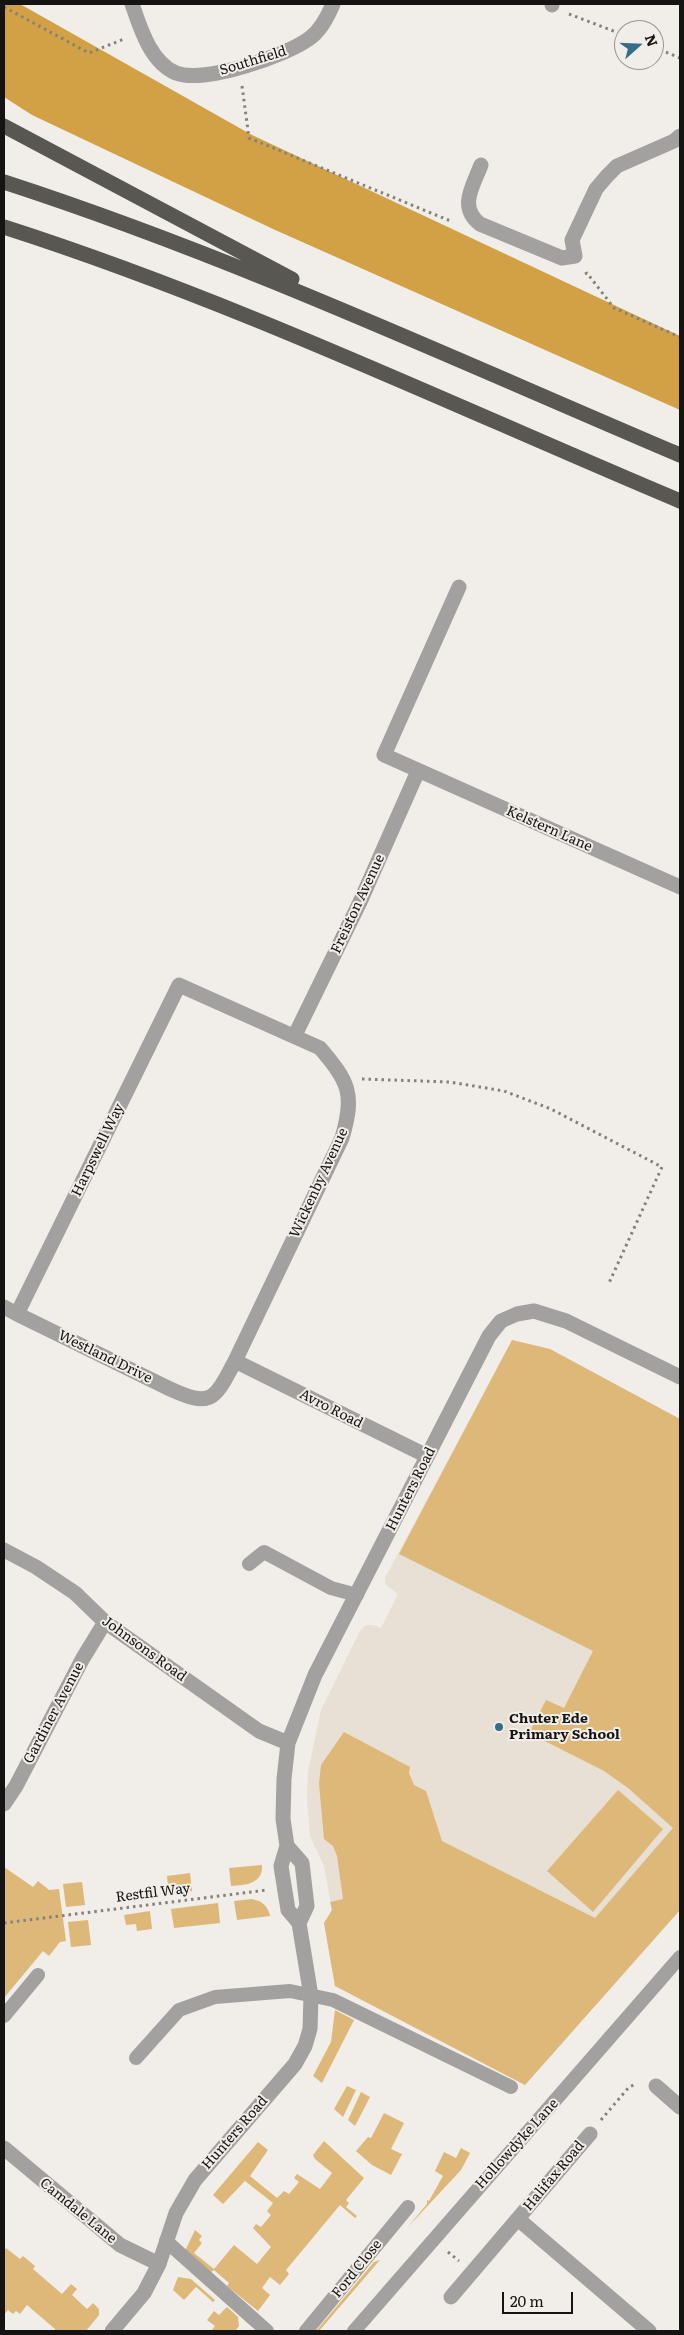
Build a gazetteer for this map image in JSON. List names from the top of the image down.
{
  "streets": {
    "street": [
      "Southfield",
      "Kelstern Lane",
      "Freiston Avenue",
      "Harpswell Way",
      "Wickenby Avenue",
      "Westland Drive",
      "Avro Road",
      "Hunters Road",
      "Johnsons Road",
      "Gardiner Avenue",
      "Halifax Road",
      "Camdale Lane"
    ],
    "lane": ["Hollowdyke Lane", "Ford Close"],
    "path": ["Restfil Way"]
  },
  "crossings": [
    ["Kelstern Lane", "Freiston Avenue"],
    ["Freiston Avenue", "Wickenby Avenue"],
    ["Harpswell Way", "Wickenby Avenue"],
    ["Harpswell Way", "Westland Drive"],
    ["Wickenby Avenue", "Westland Drive"],
    ["Wickenby Avenue", "Avro Road"],
    ["Avro Road", "Hunters Road"],
    ["Hunters Road", "Johnsons Road"],
    ["Hunters Road", "Restfil Way"],
    ["Hunters Road", "Camdale Lane"],
    ["Johnsons Road", "Gardiner Avenue"]
  ],
  "places": ["Chuter Ede Primary School"],
  "scale_bar": "20 m",
  "north": "right"
}
